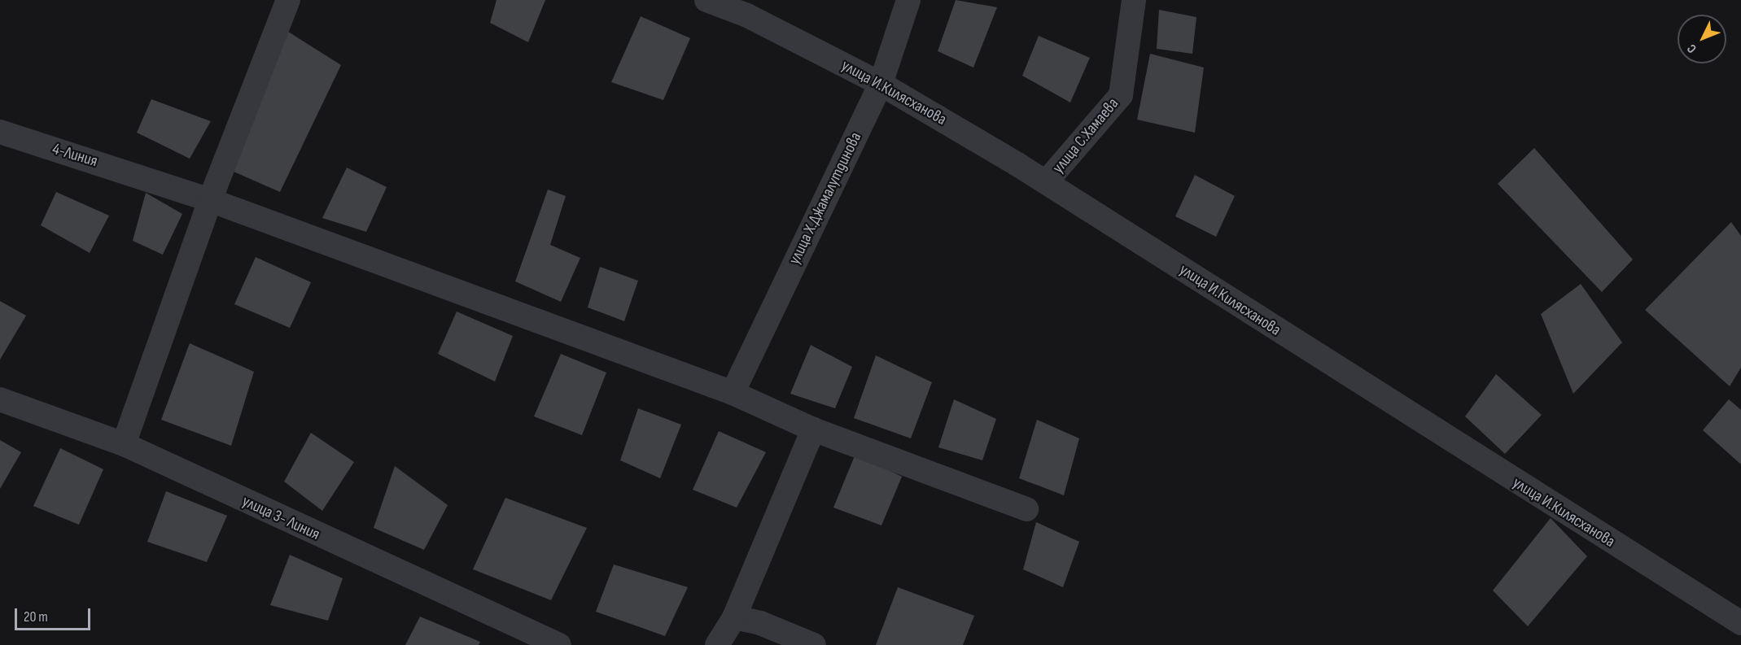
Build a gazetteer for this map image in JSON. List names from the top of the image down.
{
  "streets": {
    "street": [
      "улица И.Килясханова",
      "улица С.Хамаева",
      "4-Линия",
      "улица Х.Джамалутдинова",
      "улица 3- Линия"
    ]
  },
  "crossings": [
    ["улица И.Килясханова", "улица С.Хамаева"],
    ["улица И.Килясханова", "улица Х.Джамалутдинова"],
    ["4-Линия", "улица Х.Джамалутдинова"]
  ],
  "scale_bar": "20 m",
  "north": "bottom left"
}
